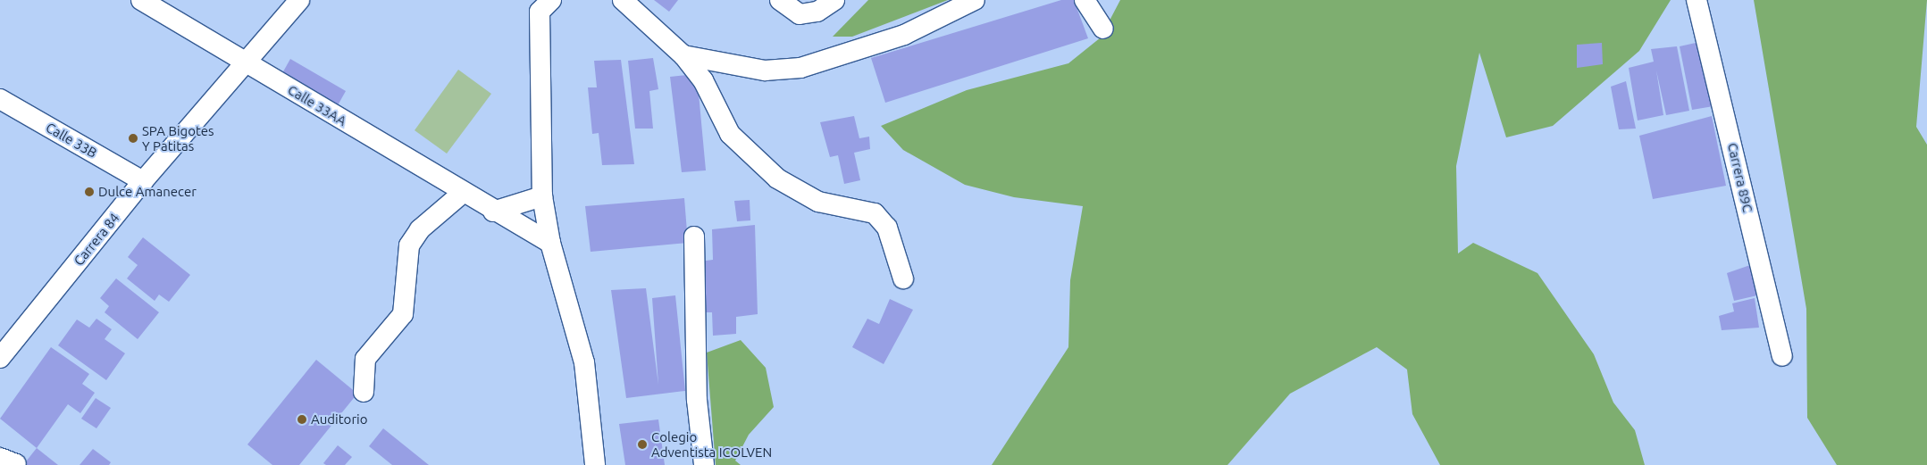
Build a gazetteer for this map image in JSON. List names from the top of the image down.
{
  "streets": {
    "street": [
      "Calle 33AA",
      "Calle 33B",
      "Carrera 89C",
      "Carrera 84"
    ]
  },
  "crossings": [
    ["Calle 33AA", "Carrera 84"],
    ["Calle 33B", "Carrera 84"]
  ],
  "places": [
    "SPA Bigotes Y Patitas",
    "Dulce Amanecer",
    "Auditorio",
    "Colegio Adventista ICOLVEN"
  ]
}
